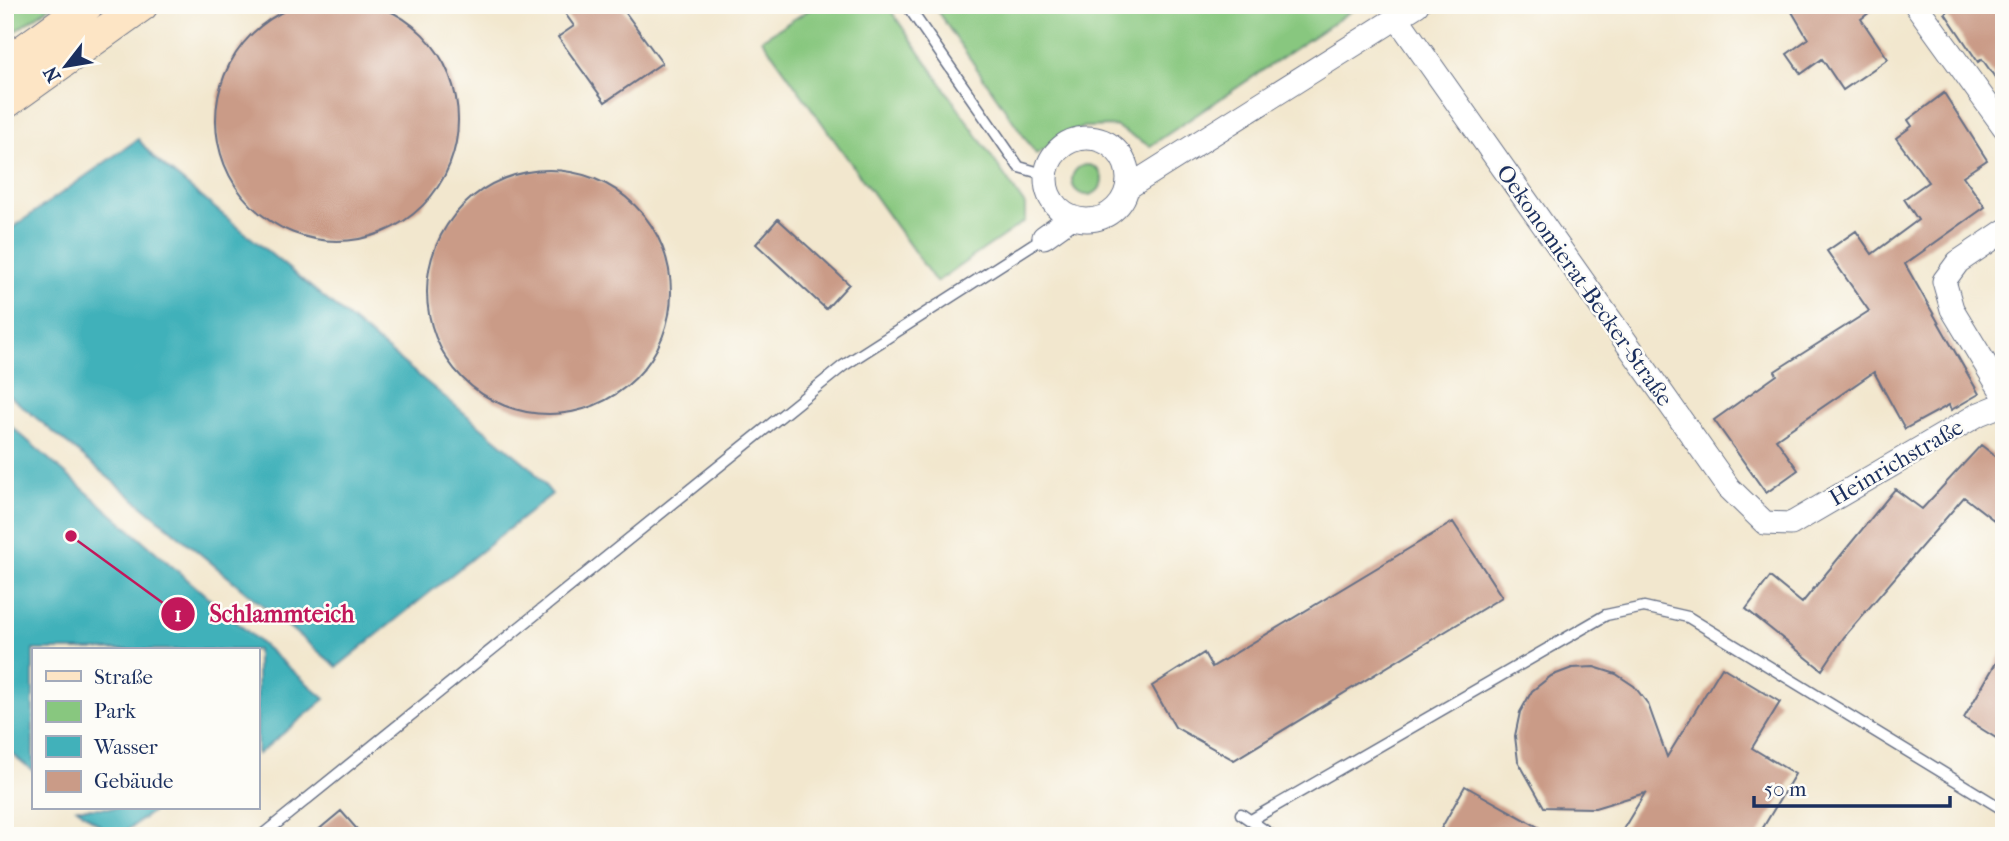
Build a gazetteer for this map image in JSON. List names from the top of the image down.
{
  "streets": {
    "street": ["Oekonomierat-Becker-Straße", "Heinrichstraße"]
  },
  "crossings": [
    ["Oekonomierat-Becker-Straße", "Heinrichstraße"]
  ],
  "places": ["Schlammteich"],
  "legend": [
    "Straße",
    "Park",
    "Wasser",
    "Gebäude"
  ],
  "scale_bar": "50 m",
  "north": "bottom left"
}
